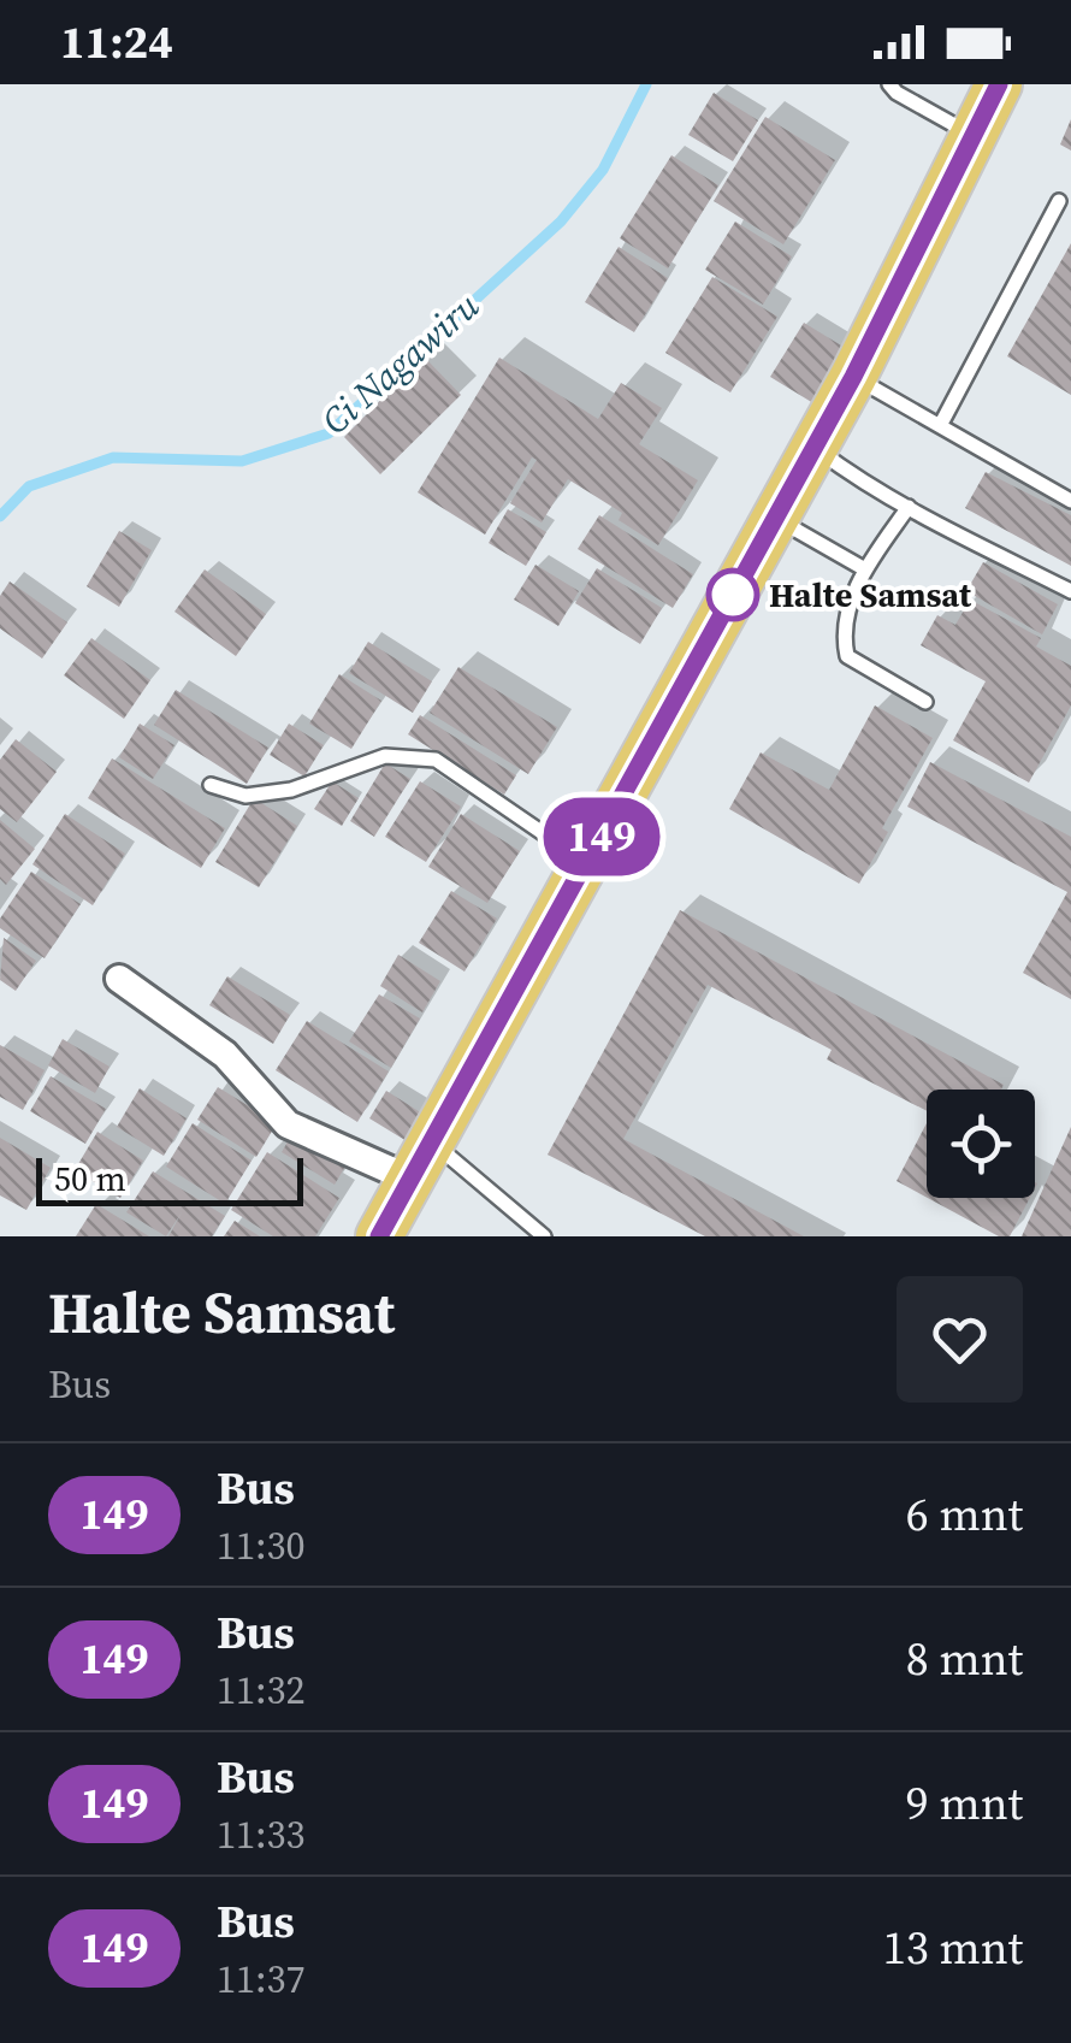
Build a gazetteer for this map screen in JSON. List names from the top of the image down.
{
  "water": ["Ci Nagawiru"],
  "places": ["Halte Samsat"],
  "lines": ["bus line 149"],
  "scale_bar": "50 m",
  "page": {
    "status": "11:24",
    "on_map": "149",
    "scale": "50 m",
    "heading": ["Halte Samsat", "Bus"],
    "list": [
      {
        "mark": "149",
        "name": "Bus",
        "note": "11:30",
        "value": "6 mnt"
      },
      {
        "mark": "149",
        "name": "Bus",
        "note": "11:32",
        "value": "8 mnt"
      },
      {
        "mark": "149",
        "name": "Bus",
        "note": "11:33",
        "value": "9 mnt"
      },
      {
        "mark": "149",
        "name": "Bus",
        "note": "11:37",
        "value": "13 mnt"
      }
    ]
  }
}
